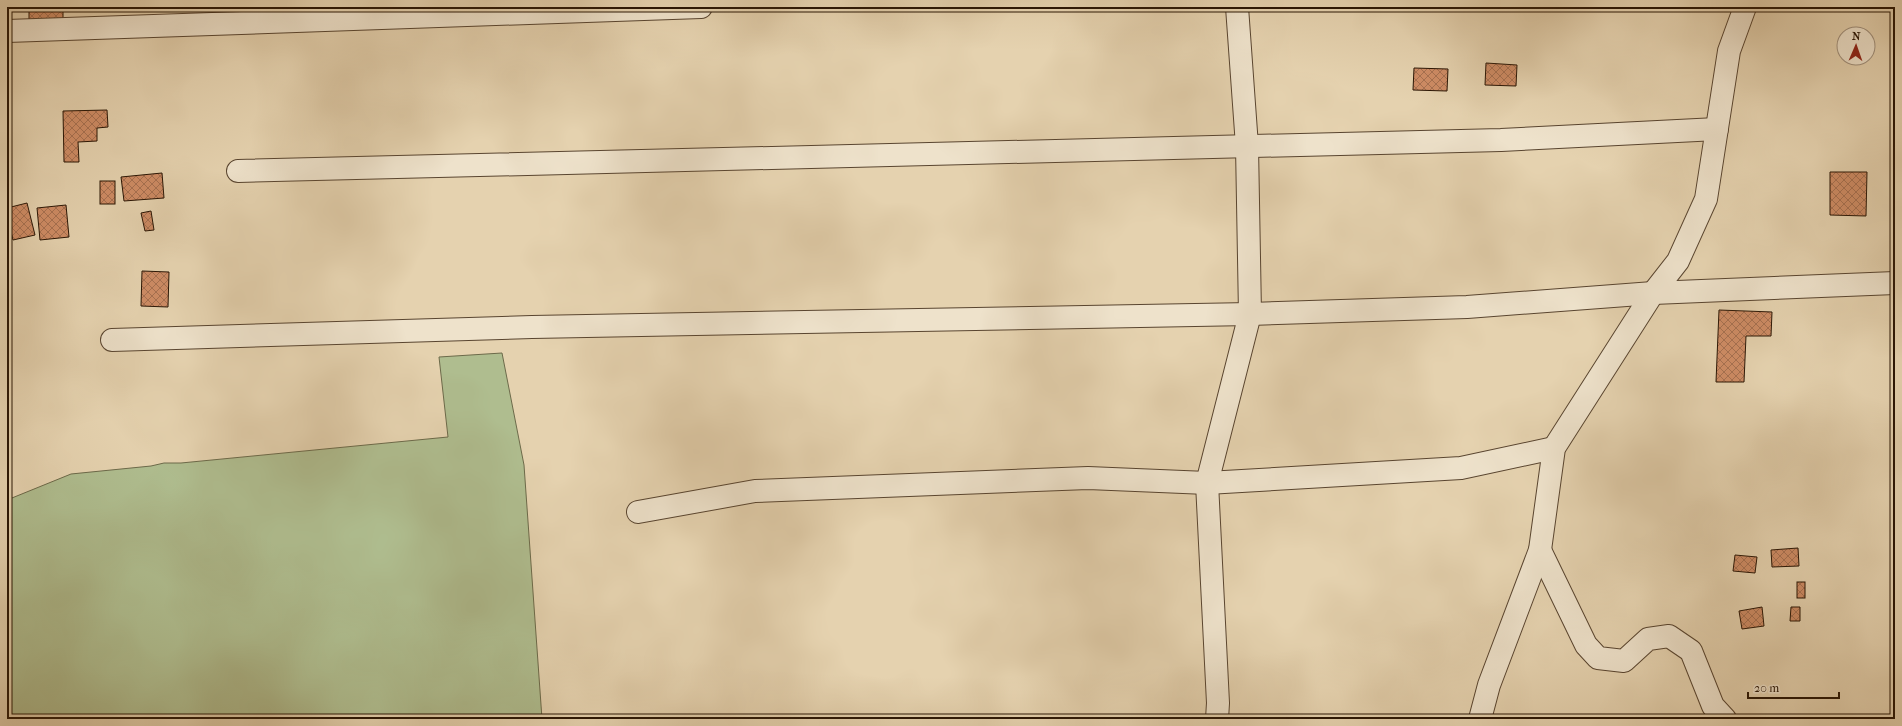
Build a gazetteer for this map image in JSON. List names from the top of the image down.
{
  "scale_bar": "20 m",
  "north": "top"
}
